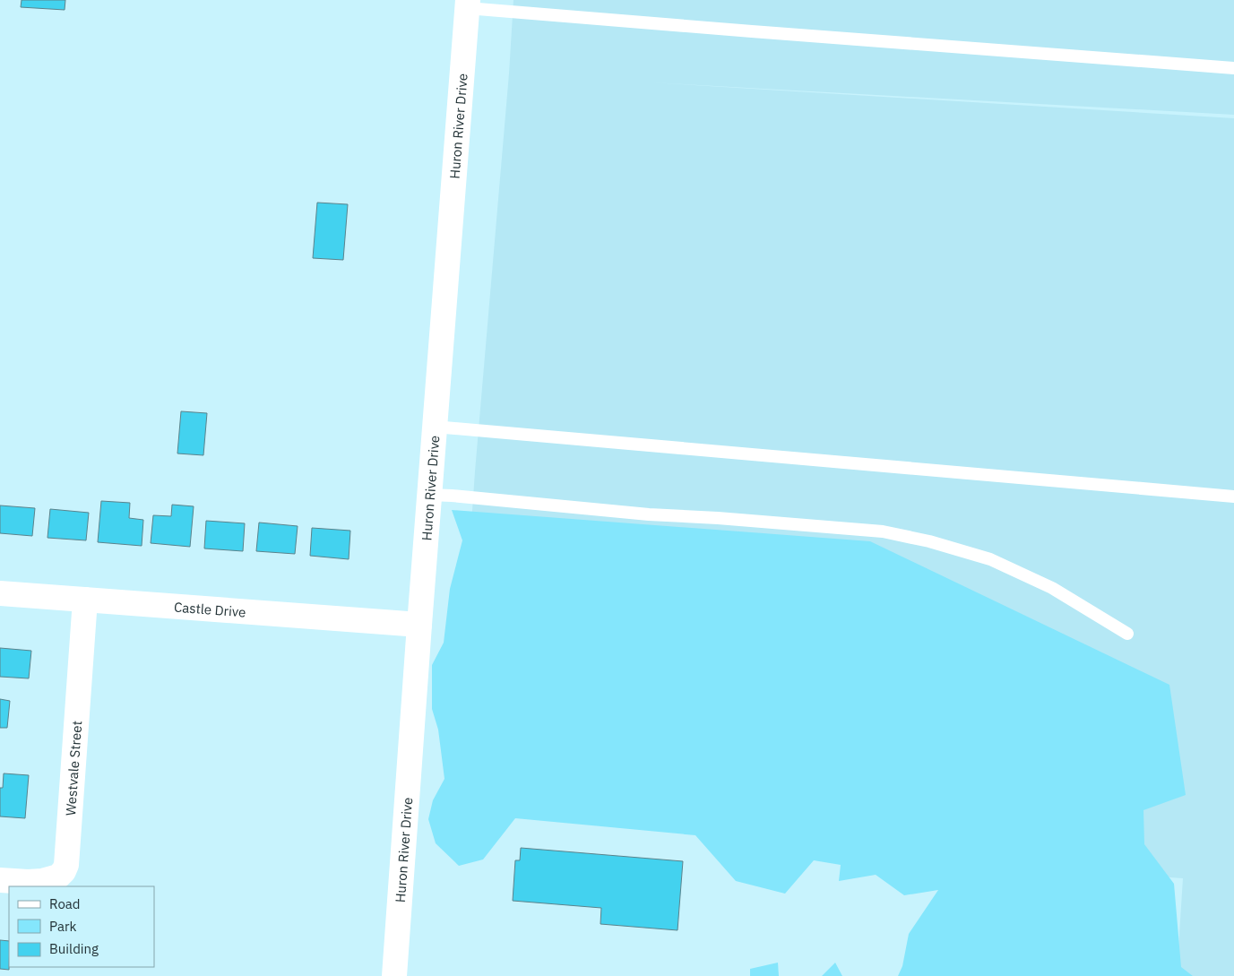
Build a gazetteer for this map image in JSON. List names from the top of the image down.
{
  "streets": {
    "street": ["Huron River Drive", "Castle Drive", "Westvale Street"]
  },
  "crossings": [
    ["Huron River Drive", "Castle Drive"],
    ["Castle Drive", "Westvale Street"]
  ],
  "legend": ["Road", "Park", "Building"]
}
